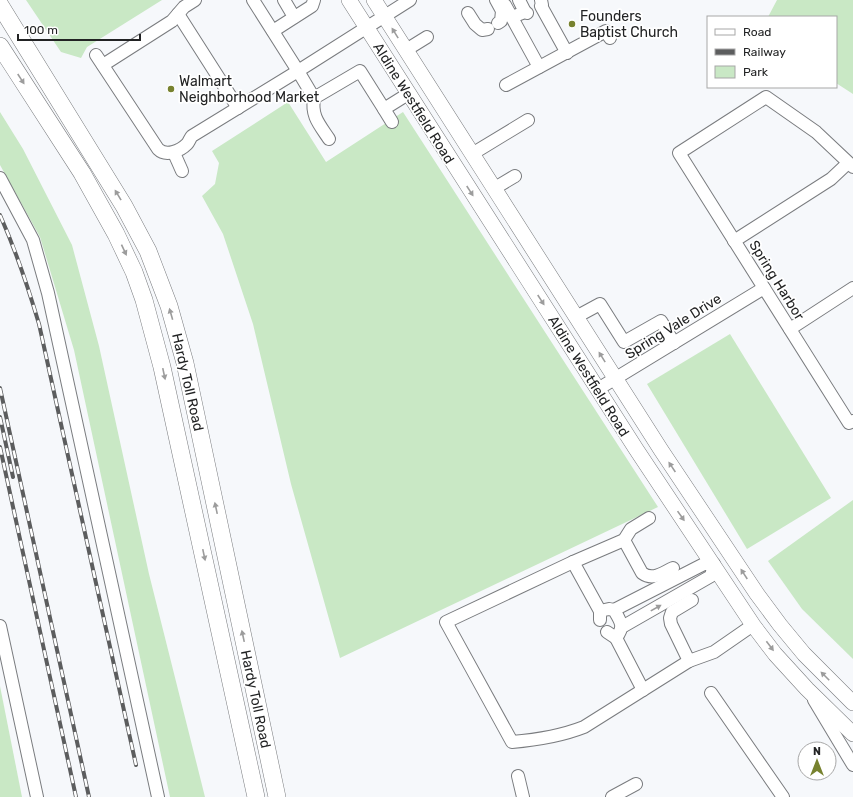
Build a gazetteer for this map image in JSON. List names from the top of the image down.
{
  "streets": {
    "highway": ["Hardy Toll Road"],
    "main road": ["Aldine Westfield Road"],
    "street": ["Spring Harbor", "Spring Vale Drive"]
  },
  "crossings": [
    ["Aldine Westfield Road", "Spring Vale Drive"],
    ["Spring Harbor", "Spring Vale Drive"]
  ],
  "places": ["Founders Baptist Church", "Walmart Neighborhood Market"],
  "legend": ["Road", "Railway", "Park"],
  "scale_bar": "100 m",
  "north": "top"
}
